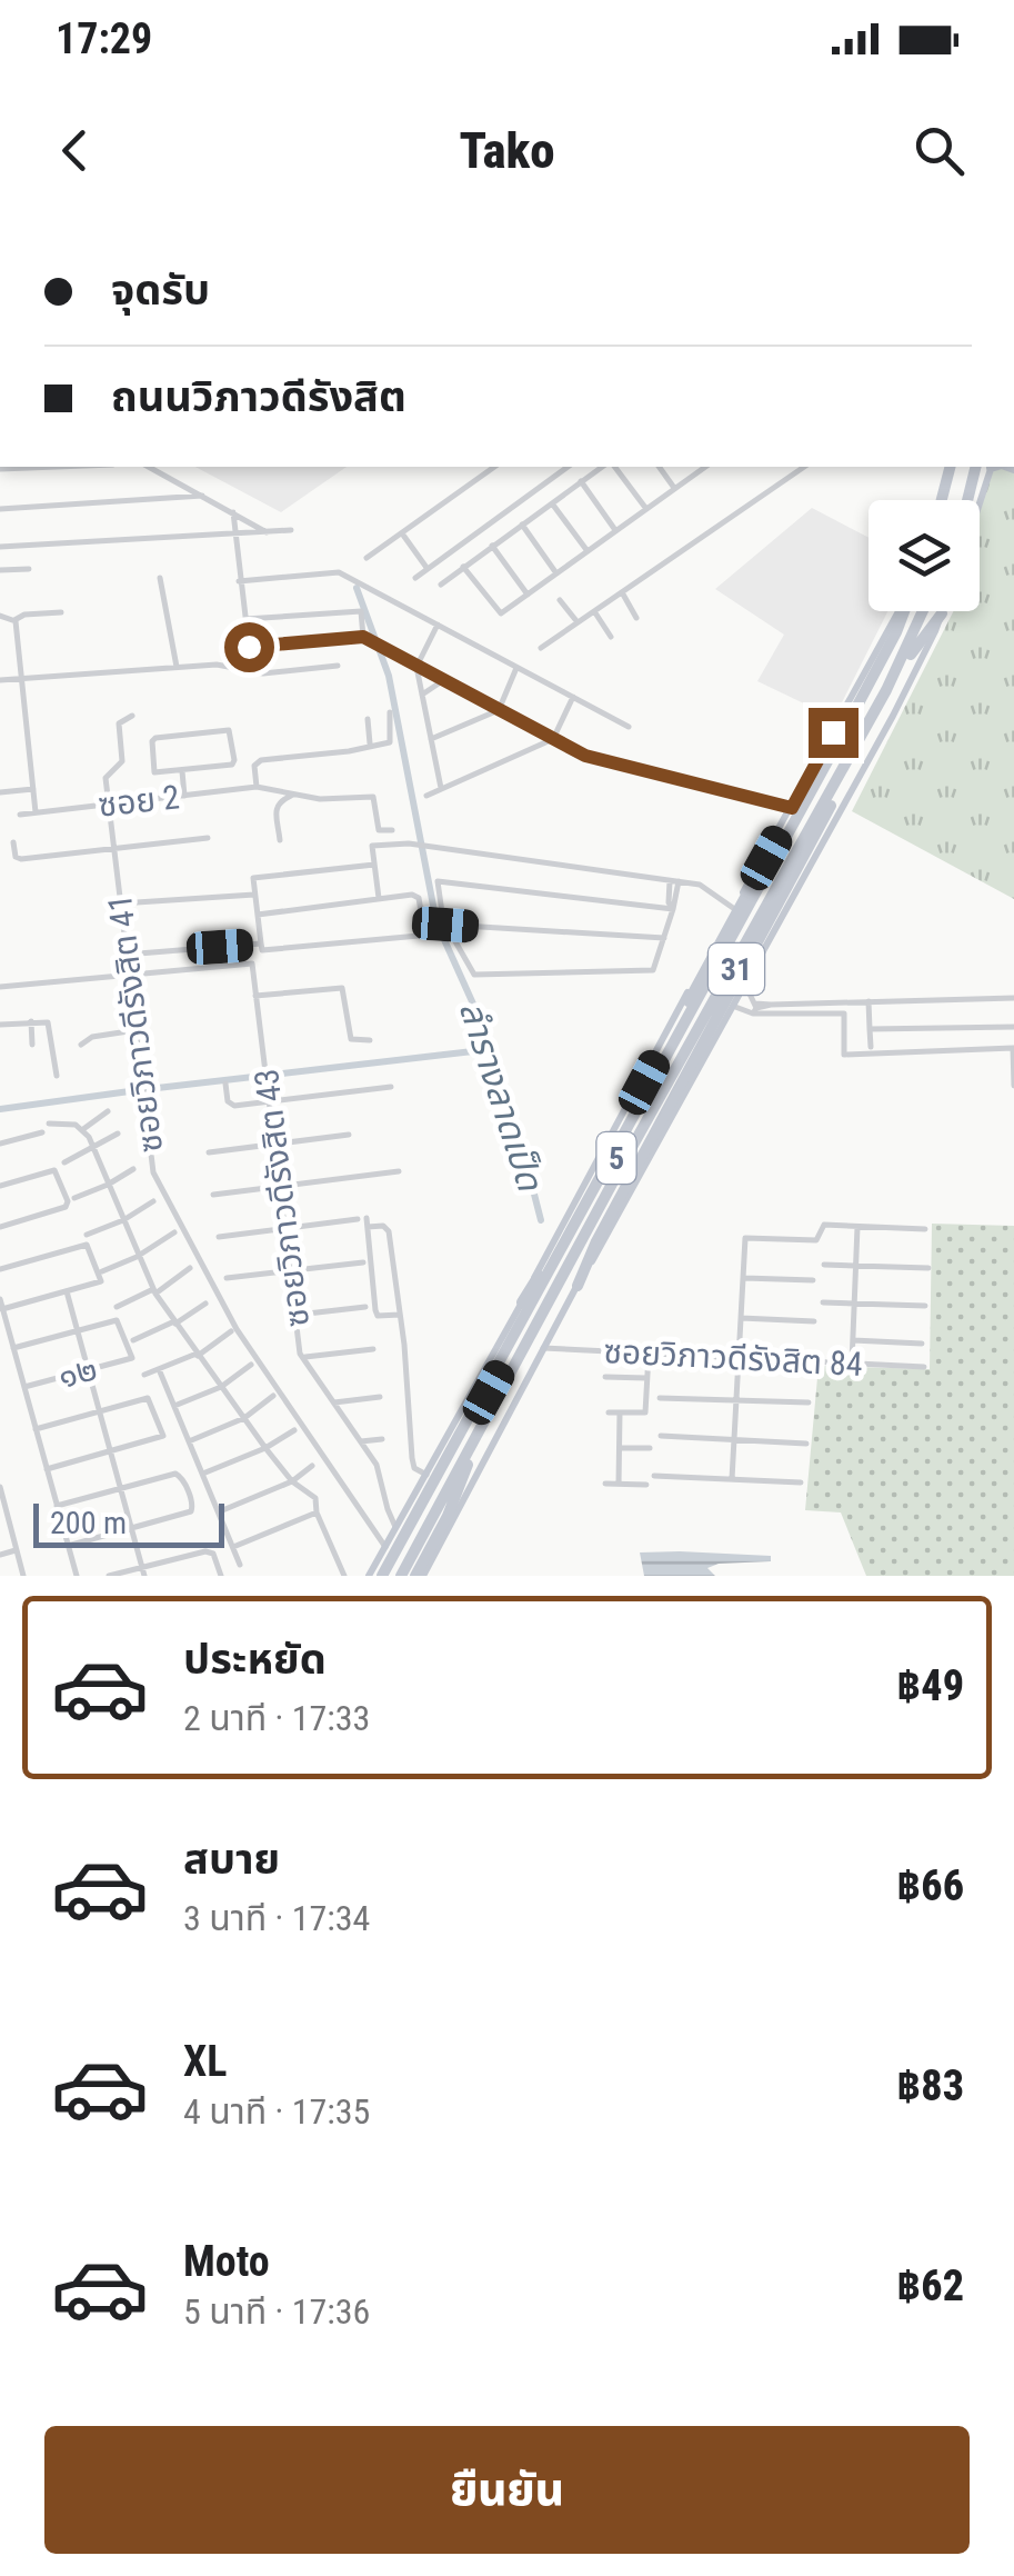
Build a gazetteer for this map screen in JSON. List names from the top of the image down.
{
  "streets": {
    "highway": ["31", "5"],
    "street": [
      "ซอย 2",
      "ซอยวิภาวดีรังสิต 41",
      "ซอยวิภาวดีรังสิต 43",
      "ซอยวิภาวดีรังสิต 84",
      "๑๒"
    ]
  },
  "crossings": [
    ["ซอย 2", "ซอยวิภาวดีรังสิต 41"],
    ["31", "ซอยวิภาวดีรังสิต 41"],
    ["31", "5"],
    ["31", "ซอยวิภาวดีรังสิต 43"],
    ["31", "ซอยวิภาวดีรังสิต 84"]
  ],
  "water": ["ลำรางลาดเป็ด"],
  "scale_bar": "200 m",
  "page": {
    "status": "17:29",
    "header": "Tako",
    "banner": ["จุดรับ", "ถนนวิภาวดีรังสิต"],
    "scale": "200 m",
    "list": [
      {
        "name": "ประหยัด",
        "note": "2 นาที · 17:33",
        "value": "฿49"
      },
      {
        "name": "สบาย",
        "note": "3 นาที · 17:34",
        "value": "฿66"
      },
      {
        "name": "XL",
        "note": "4 นาที · 17:35",
        "value": "฿83"
      },
      {
        "name": "Moto",
        "note": "5 นาที · 17:36",
        "value": "฿62"
      }
    ],
    "buttons": "ยืนยัน"
  }
}
